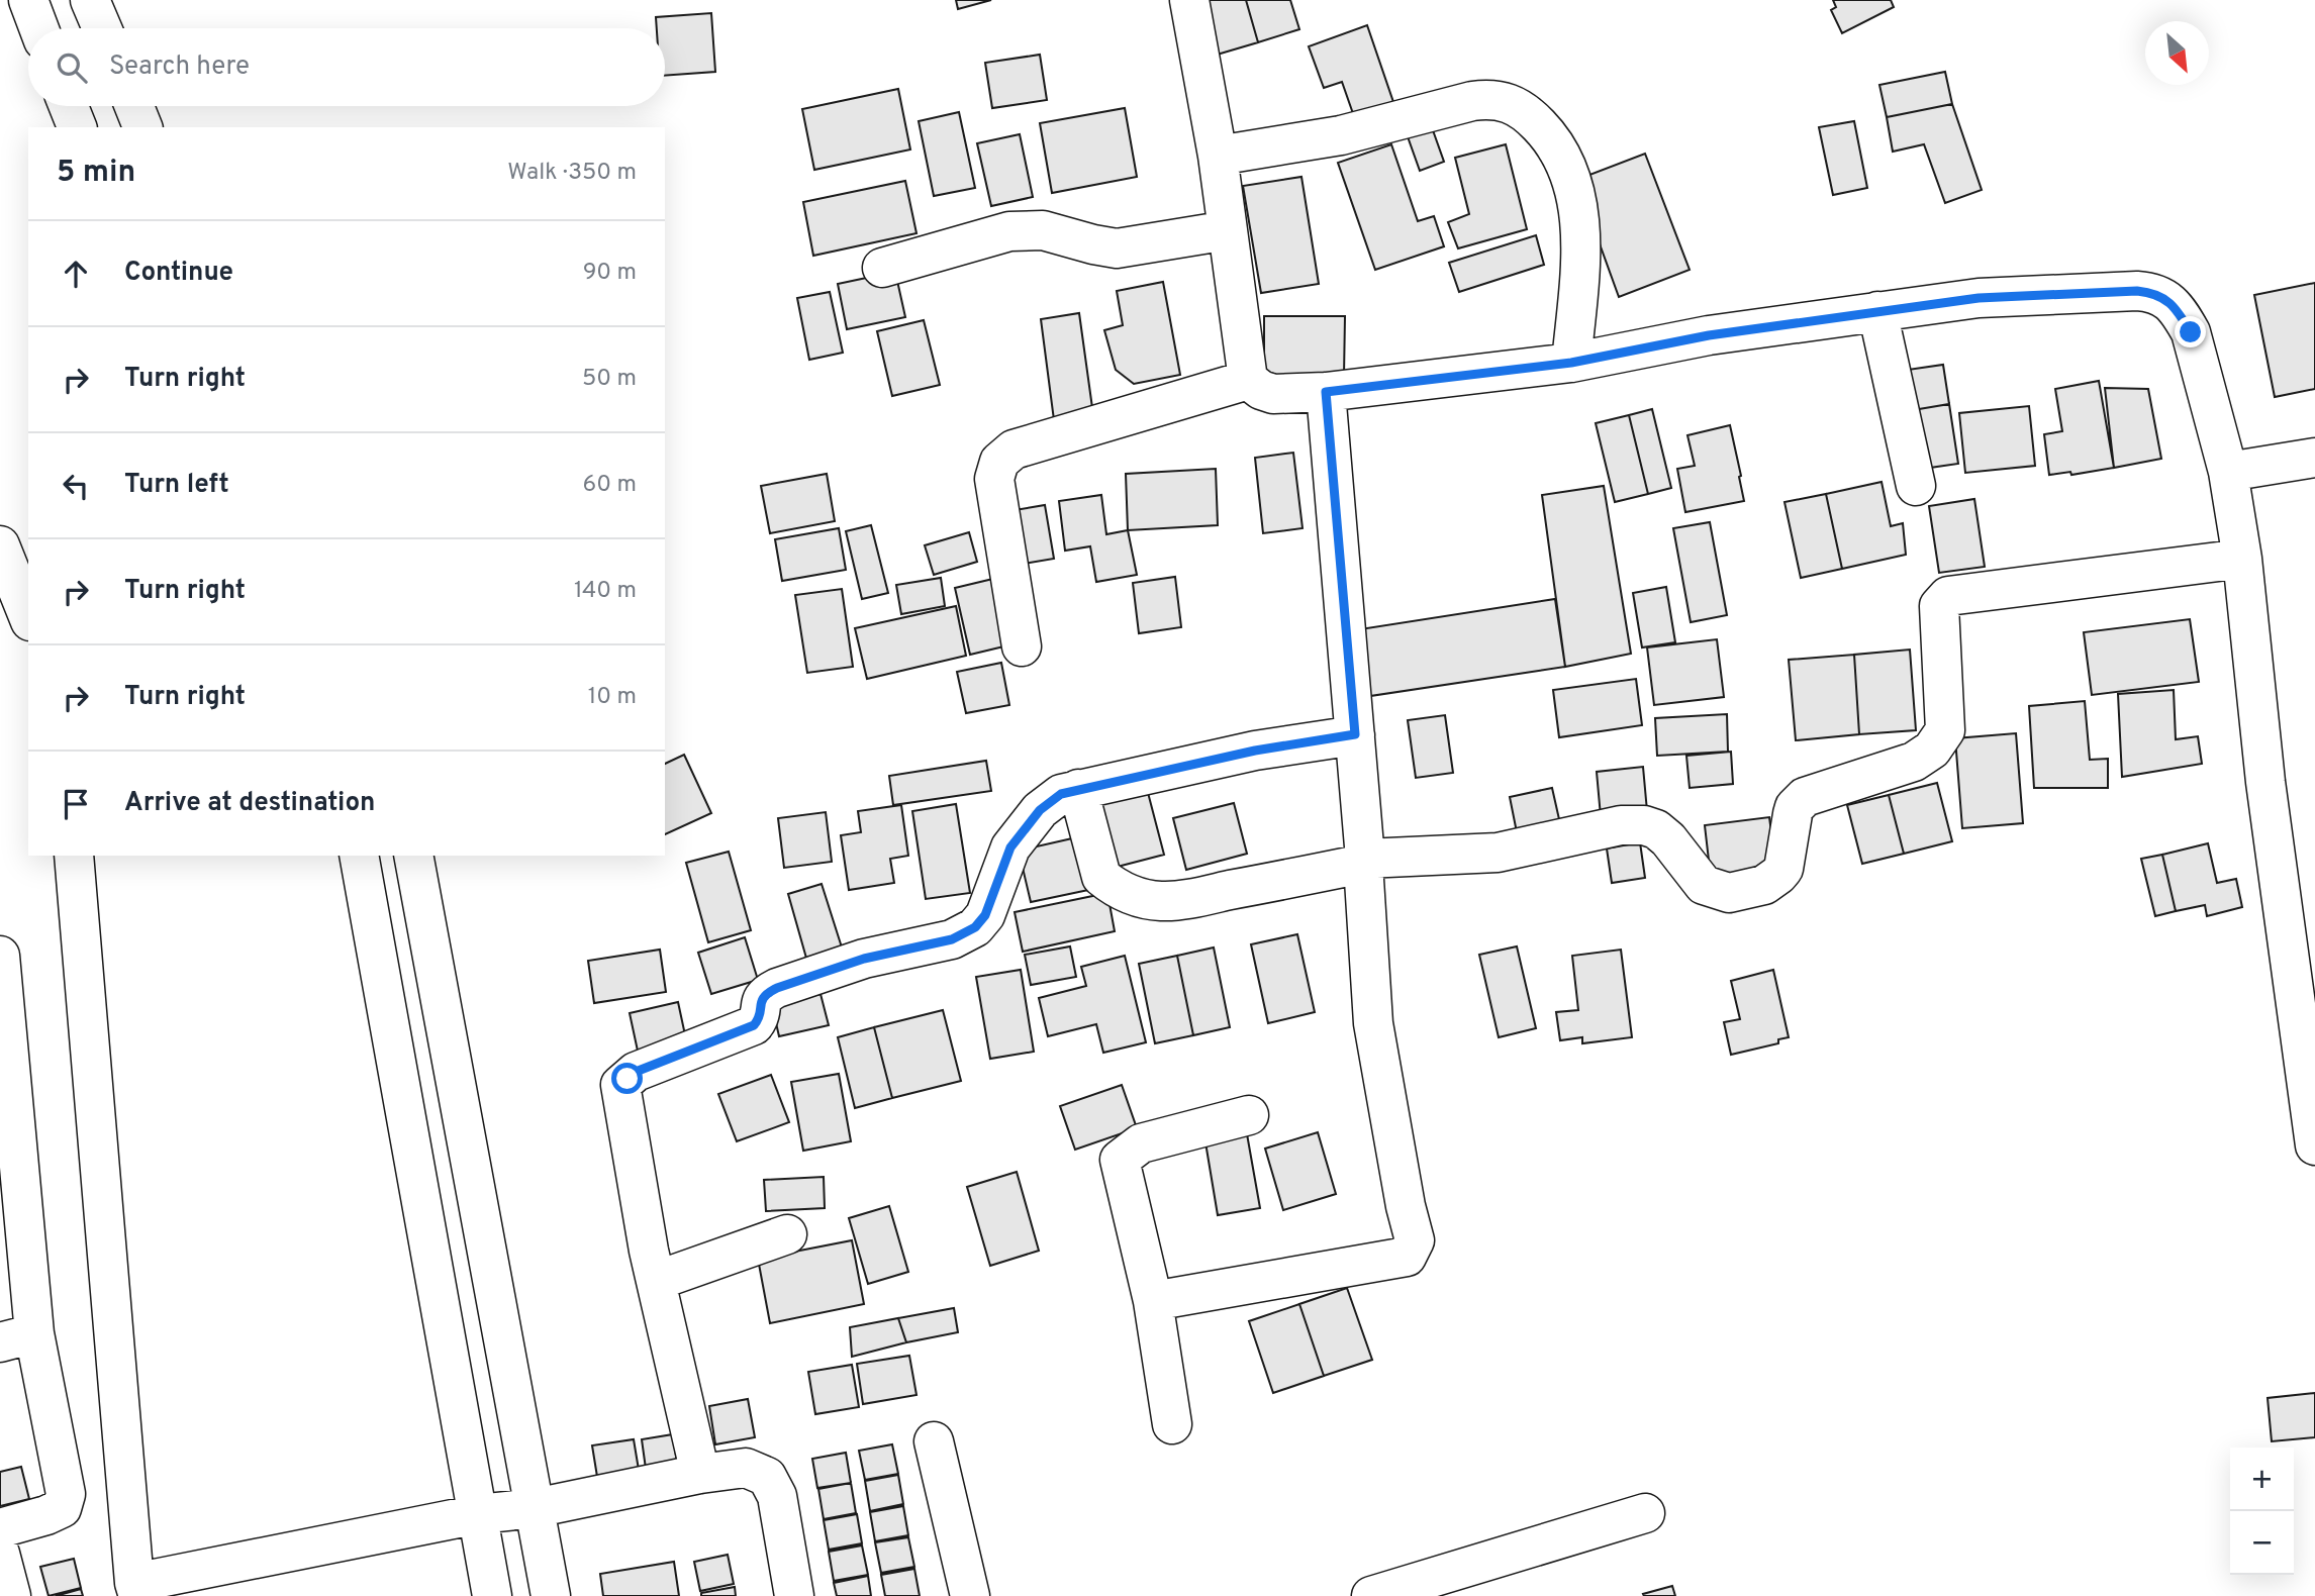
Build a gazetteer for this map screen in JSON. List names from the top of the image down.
{
  "north": "bottom right",
  "page": {
    "search": "Search here",
    "heading": ["5 min", "Walk · 350 m"],
    "list": [
      ["Continue", "90 m"],
      ["Turn right", "50 m"],
      ["Turn left", "60 m"],
      ["Turn right", "140 m"],
      ["Turn right", "10 m"],
      "Arrive at destination"
    ],
    "map_buttons": ["+", "−"]
  }
}
